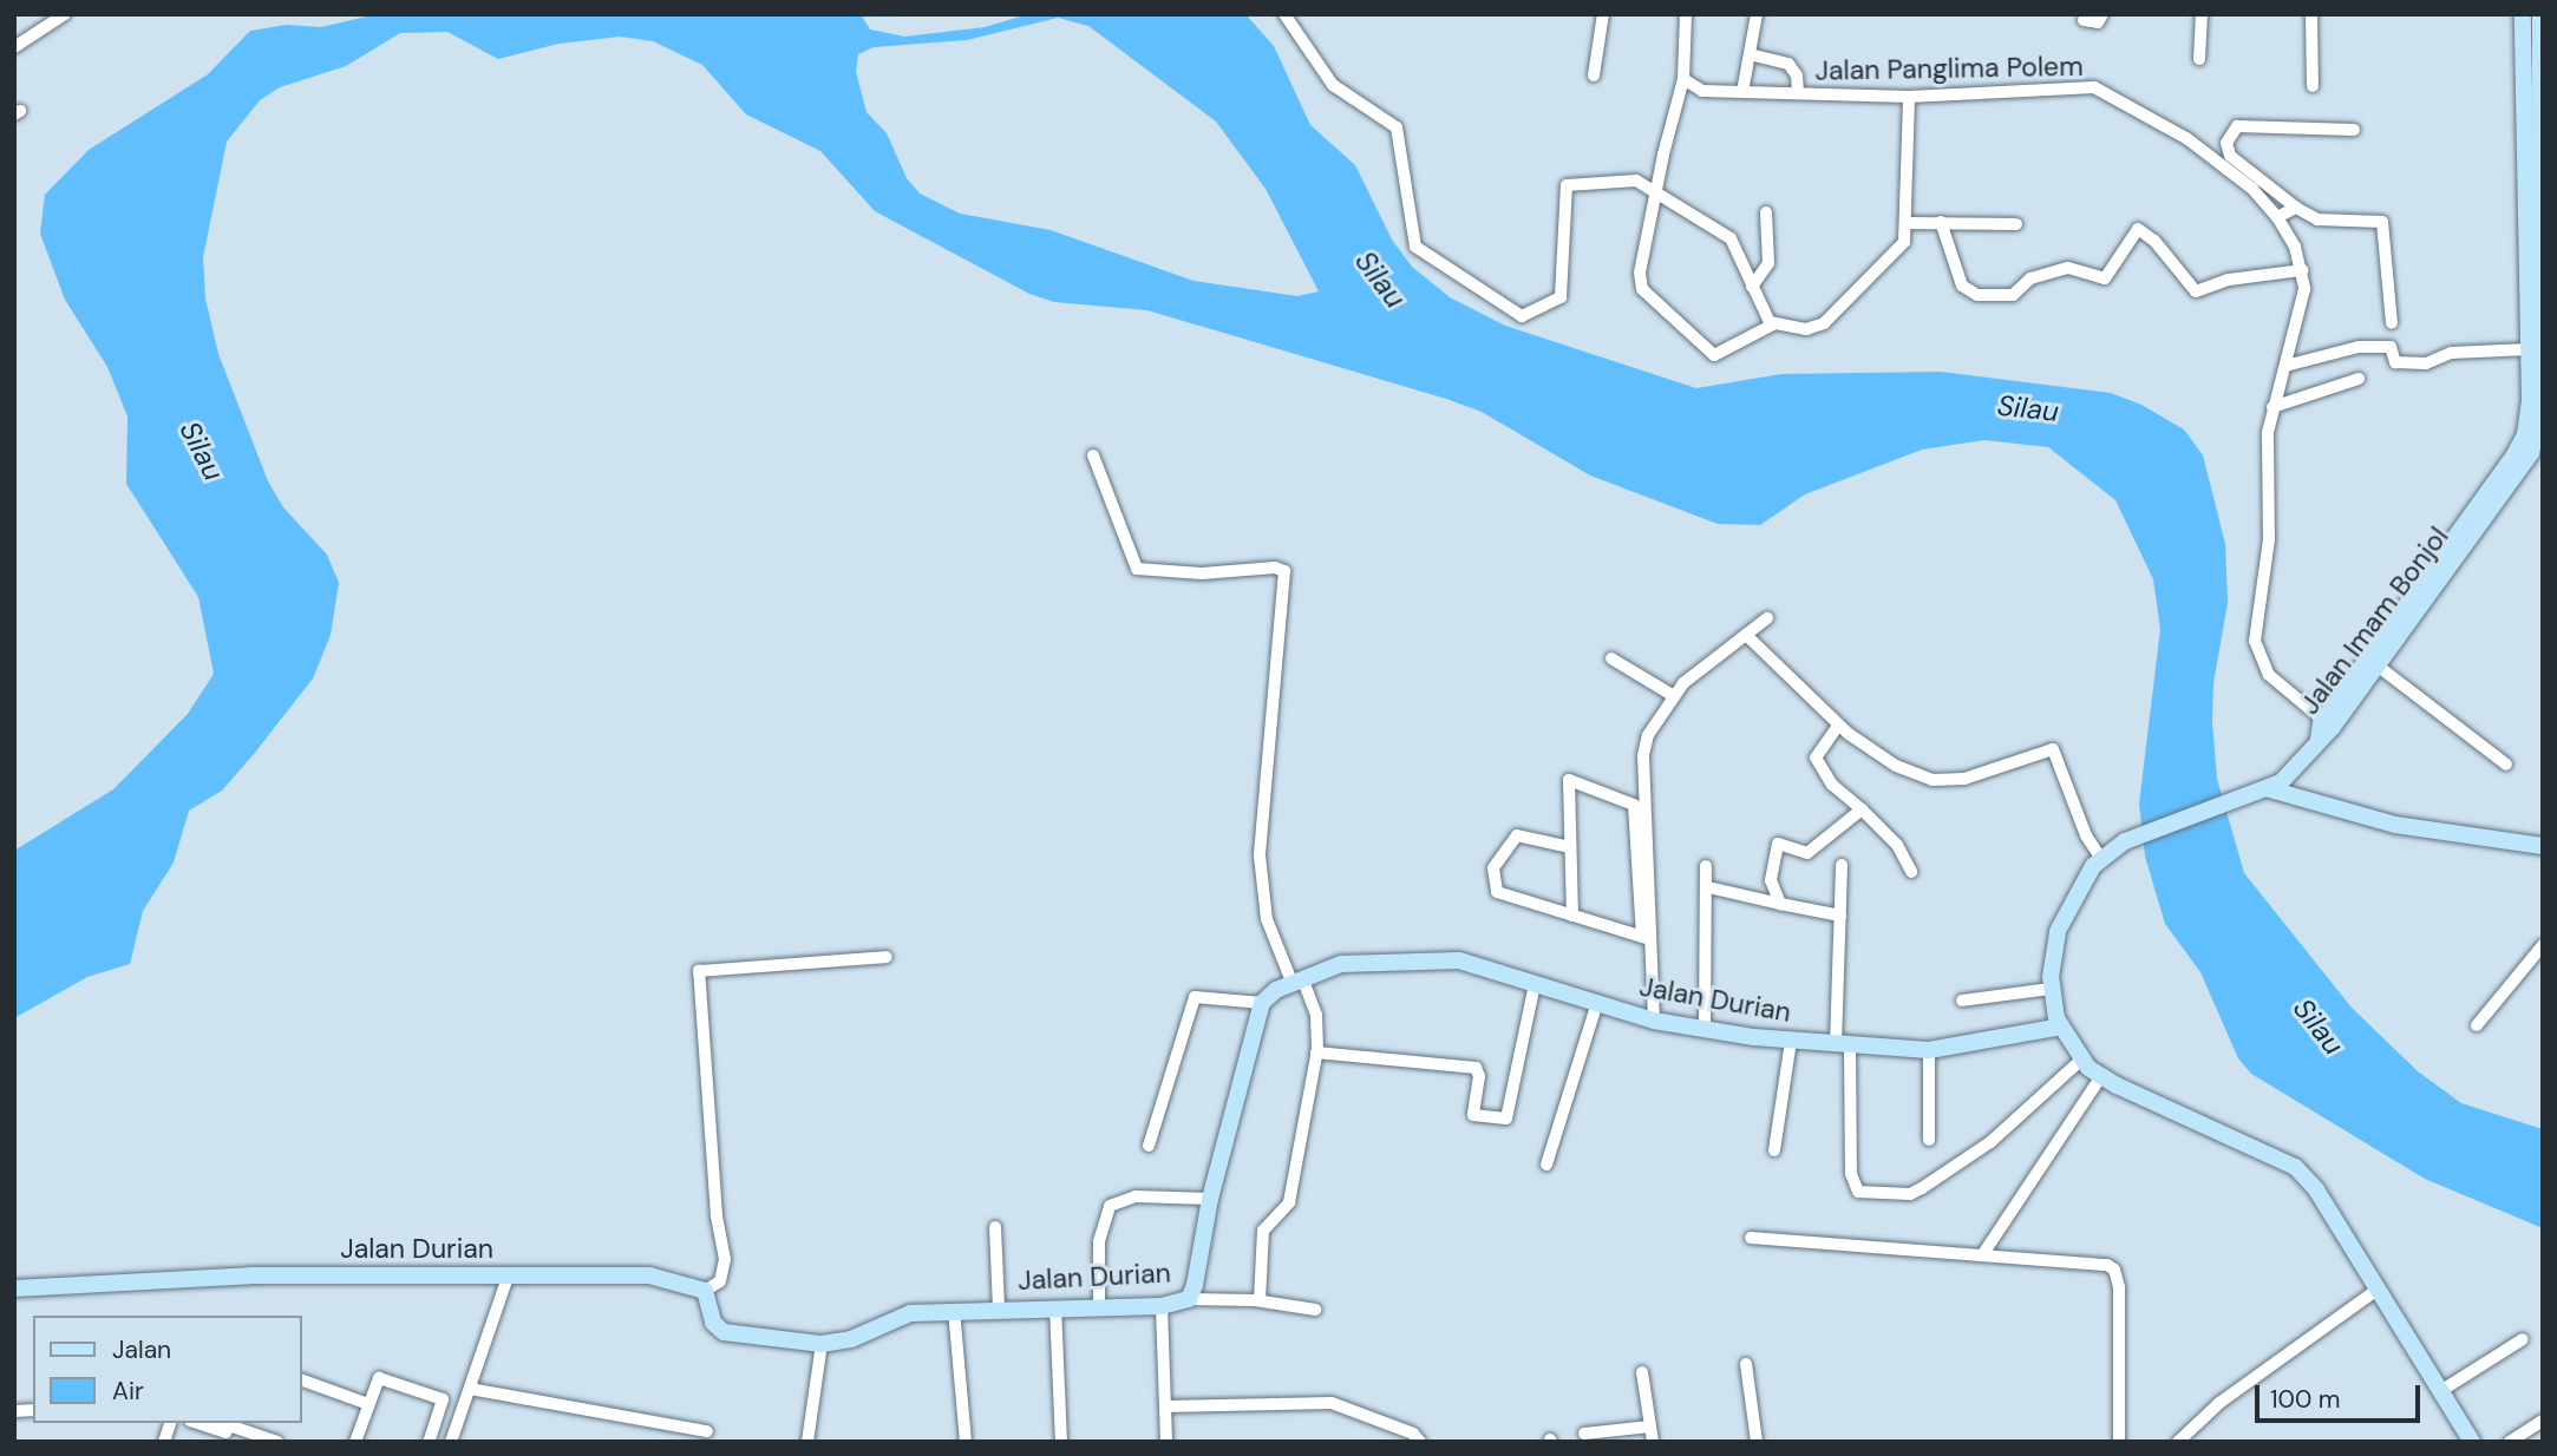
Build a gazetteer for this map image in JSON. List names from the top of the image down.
{
  "streets": {
    "main road": ["Jalan Imam Bonjol", "Jalan Durian"],
    "street": ["Jalan Panglima Polem"]
  },
  "crossings": [
    ["Jalan Panglima Polem", "Jalan Imam Bonjol"]
  ],
  "water": ["Silau"],
  "legend": ["Jalan", "Air"],
  "scale_bar": "100 m"
}
